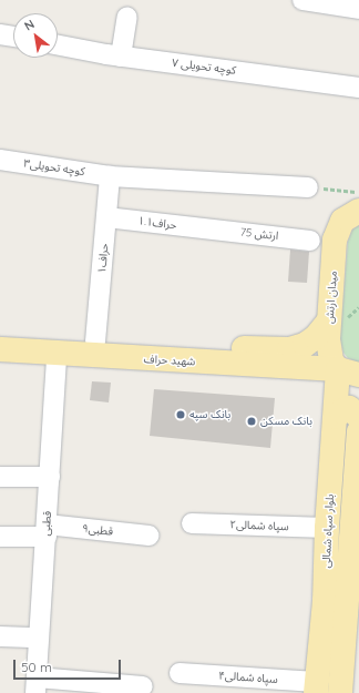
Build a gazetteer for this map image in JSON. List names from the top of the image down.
{
  "streets": {
    "main road": ["میدان ارتش", "شهید حراف", "بلوار سپاه شمالی"],
    "street": [
      "کوچه تحویلی ۷",
      "کوچه تحویلی۳",
      "حراف۱.۱",
      "75 ارتش",
      "حراف۱",
      "قطبی",
      "سپاه شمالی۲",
      "قطبی۹",
      "سپاه شمالی۴"
    ]
  },
  "crossings": [
    ["کوچه تحویلی۳", "حراف۱"],
    ["حراف۱.۱", "75 ارتش"],
    ["حراف۱.۱", "حراف۱"],
    ["میدان ارتش", "شهید حراف"],
    ["میدان ارتش", "بلوار سپاه شمالی"],
    ["شهید حراف", "قطبی"],
    ["شهید حراف", "بلوار سپاه شمالی"],
    ["قطبی", "قطبی۹"],
    ["سپاه شمالی۲", "بلوار سپاه شمالی"],
    ["بلوار سپاه شمالی", "سپاه شمالی۴"]
  ],
  "places": ["بانک سپه", "بانک مسکن"],
  "scale_bar": "50 m",
  "north": "top left"
}
